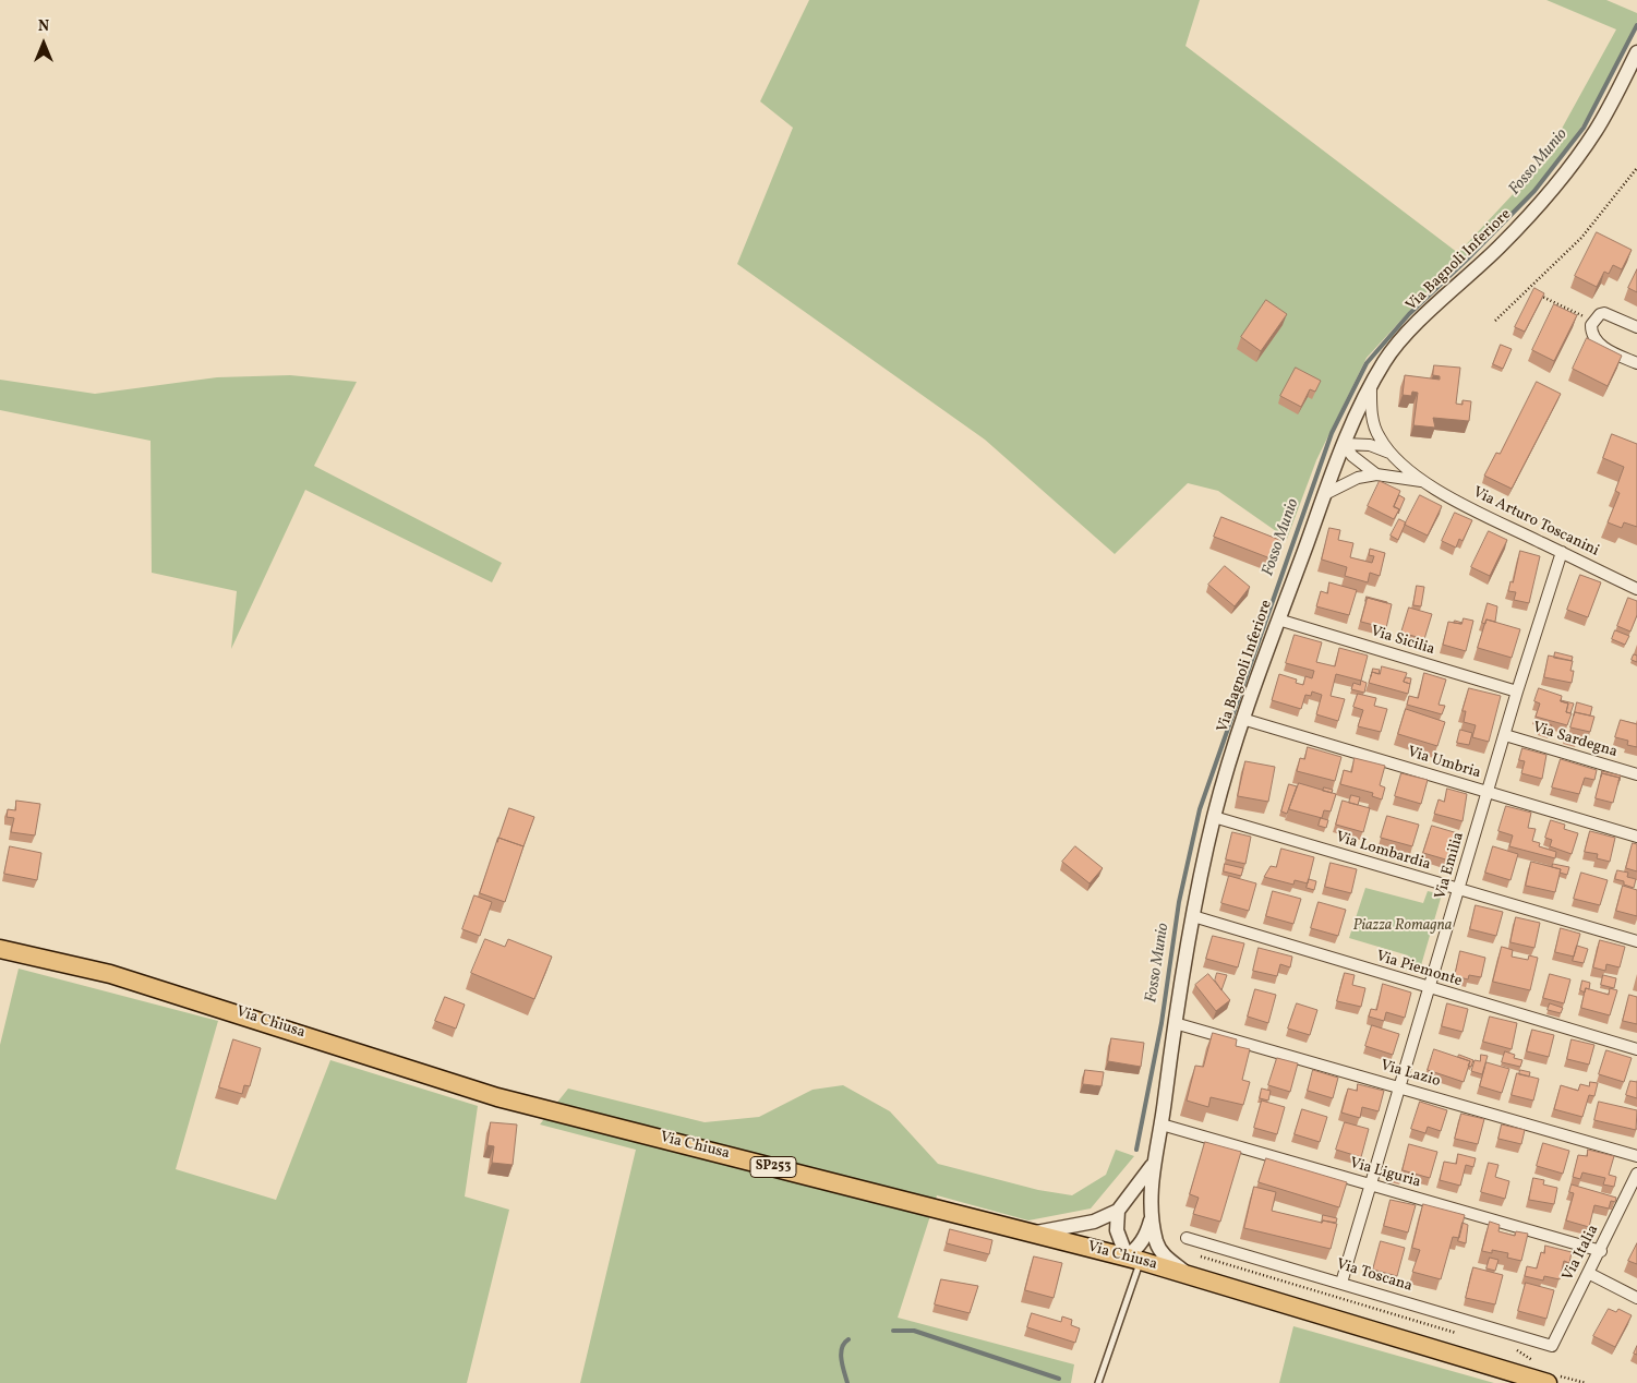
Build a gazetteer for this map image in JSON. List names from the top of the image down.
{
  "streets": {
    "main road": ["Via Chiusa", "SP253"],
    "street": [
      "Via Bagnoli Inferiore",
      "Via Arturo Toscanini",
      "Via Sicilia",
      "Via Sardegna",
      "Via Umbria",
      "Via Lombardia",
      "Via Emilia",
      "Via Piemonte",
      "Via Lazio",
      "Via Liguria",
      "Via Italia",
      "Via Toscana"
    ]
  },
  "crossings": [
    ["Via Bagnoli Inferiore", "Via Arturo Toscanini"],
    ["Via Bagnoli Inferiore", "Via Sicilia"],
    ["Via Bagnoli Inferiore", "Via Umbria"],
    ["Via Bagnoli Inferiore", "Via Lombardia"],
    ["Via Bagnoli Inferiore", "Via Piemonte"],
    ["Via Bagnoli Inferiore", "Via Chiusa"],
    ["Via Bagnoli Inferiore", "Via Lazio"],
    ["Via Bagnoli Inferiore", "Via Liguria"],
    ["Via Arturo Toscanini", "Via Emilia"],
    ["Via Sicilia", "Via Emilia"],
    ["Via Sardegna", "Via Emilia"],
    ["Via Umbria", "Via Emilia"],
    ["Via Lombardia", "Via Emilia"],
    ["Via Emilia", "Via Piemonte"],
    ["Via Emilia", "Via Lazio"],
    ["Via Emilia", "Via Liguria"],
    ["Via Emilia", "Via Toscana"],
    ["Via Liguria", "Via Italia"],
    ["Via Italia", "Via Toscana"]
  ],
  "water": ["Fosso Munio"],
  "parks": ["Piazza Romagna"],
  "north": "top"
}
